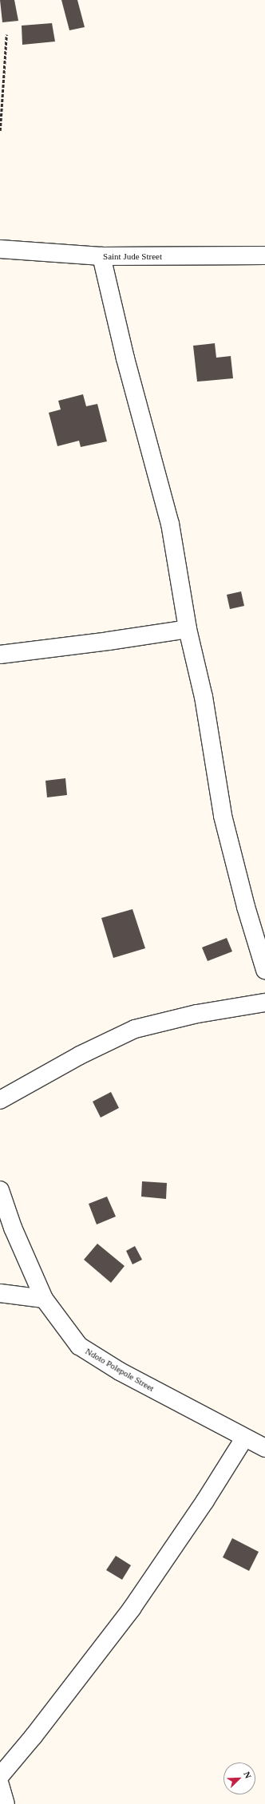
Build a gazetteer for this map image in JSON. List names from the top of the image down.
{
  "streets": {
    "street": ["Saint Jude Street", "Ndoto Polepole Street"]
  },
  "north": "top right"
}
